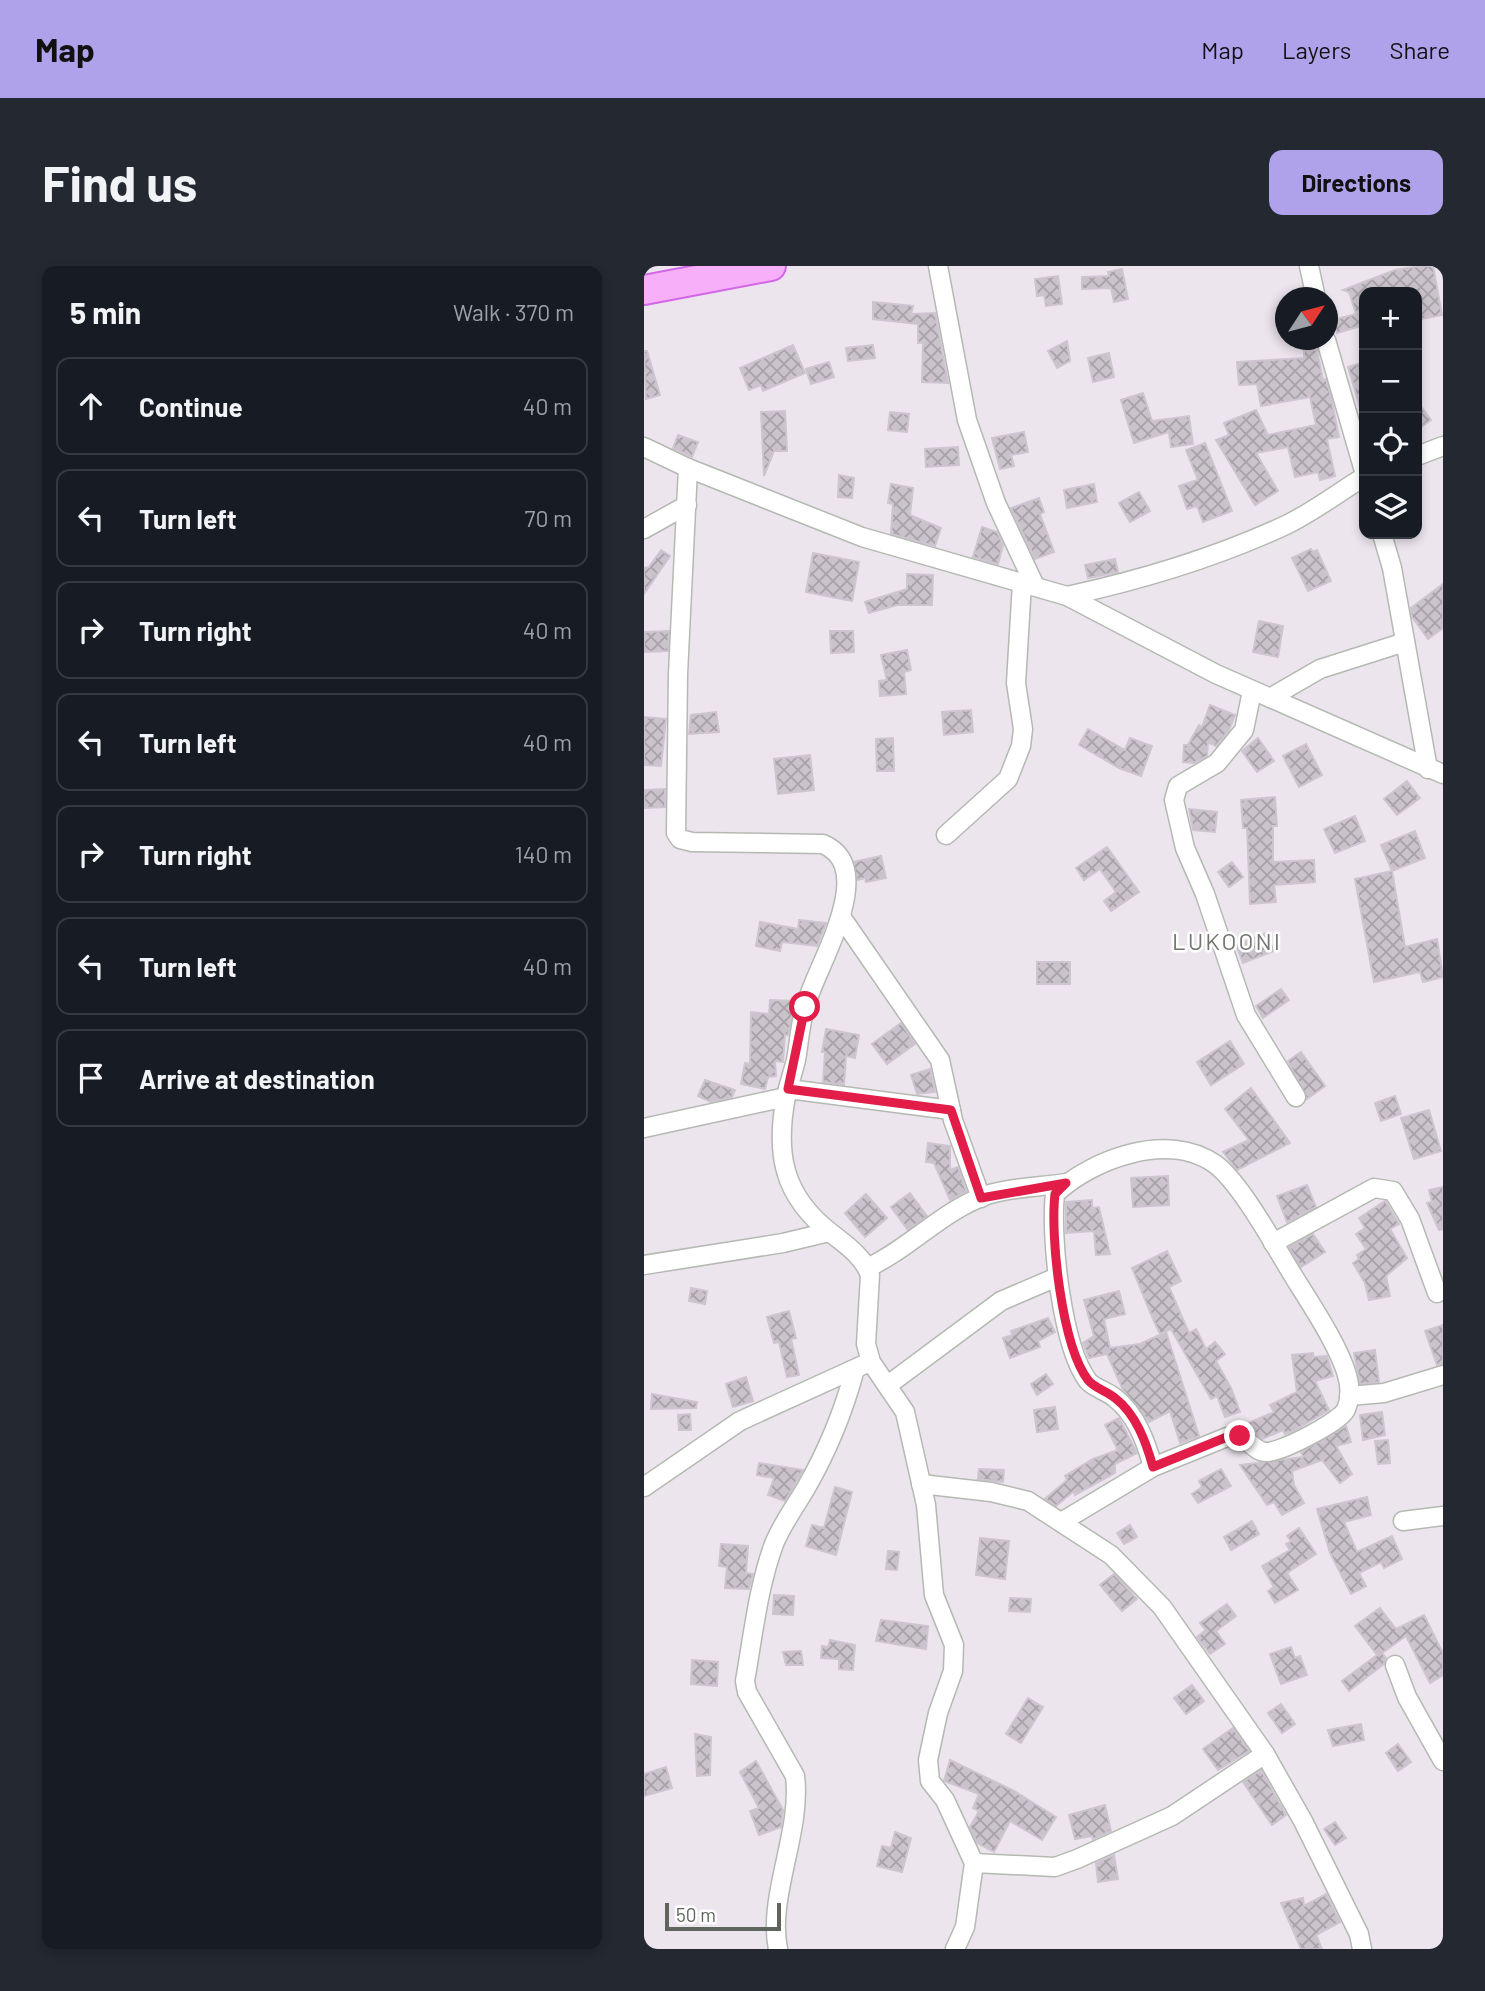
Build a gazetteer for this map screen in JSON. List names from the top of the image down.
{
  "districts": ["LUKOONI"],
  "scale_bar": "50 m",
  "north": "top right",
  "page": {
    "header": "Map",
    "nav": ["Map", "Layers", "Share"],
    "buttons": "Directions",
    "title": "Find us",
    "heading": ["5 min", "Walk · 370 m"],
    "map_buttons": ["+", "−"],
    "list": [
      ["Continue", "40 m"],
      ["Turn left", "70 m"],
      ["Turn right", "40 m"],
      ["Turn left", "40 m"],
      ["Turn right", "140 m"],
      ["Turn left", "40 m"],
      "Arrive at destination"
    ],
    "scale": "50 m"
  }
}
